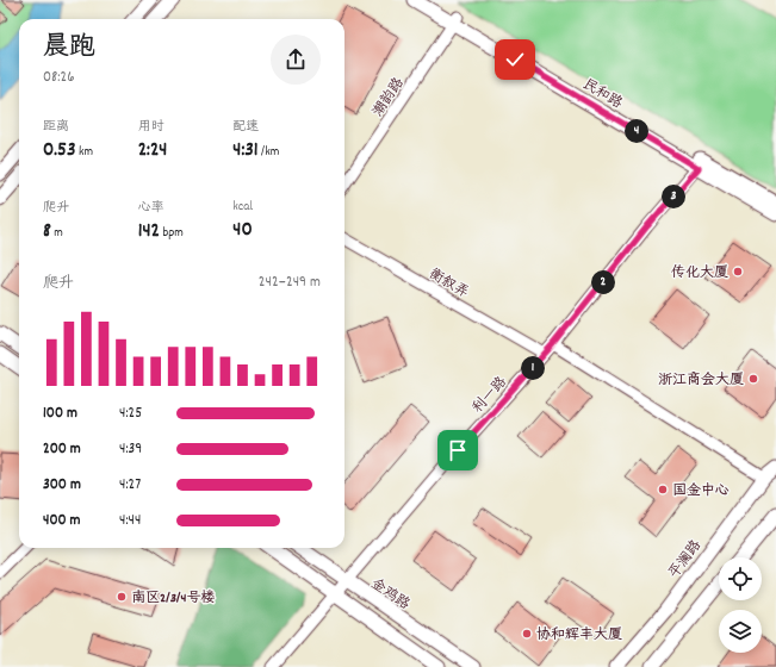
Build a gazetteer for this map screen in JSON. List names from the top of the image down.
{
  "streets": {
    "main road": ["民和路", "平澜路", "金鸡路"],
    "street": ["潮韵路", "衡叙弄", "利一路"]
  },
  "crossings": [
    ["民和路", "潮韵路"],
    ["民和路", "利一路"],
    ["衡叙弄", "利一路"],
    ["利一路", "金鸡路"]
  ],
  "places": [
    "传化大厦",
    "浙江商会大厦",
    "国金中心",
    "南区2/3/4号楼",
    "协和辉丰大厦"
  ],
  "page": {
    "heading": ["晨跑", "08:26"],
    "stats": [
      ["距离", "0.53 km"],
      ["用时", "2:24"],
      ["配速", "4:31 /km"],
      ["爬升", "8 m"],
      ["心率", "142 bpm"],
      ["kcal", "40"]
    ],
    "pins": [
      "4",
      "3",
      "2",
      "1"
    ],
    "chart": ["爬升", "242–249 m"],
    "list": [
      {
        "name": "100 m",
        "note": "4:25"
      },
      {
        "name": "200 m",
        "note": "4:39"
      },
      {
        "name": "300 m",
        "note": "4:27"
      },
      {
        "name": "400 m",
        "note": "4:44"
      }
    ]
  }
}
